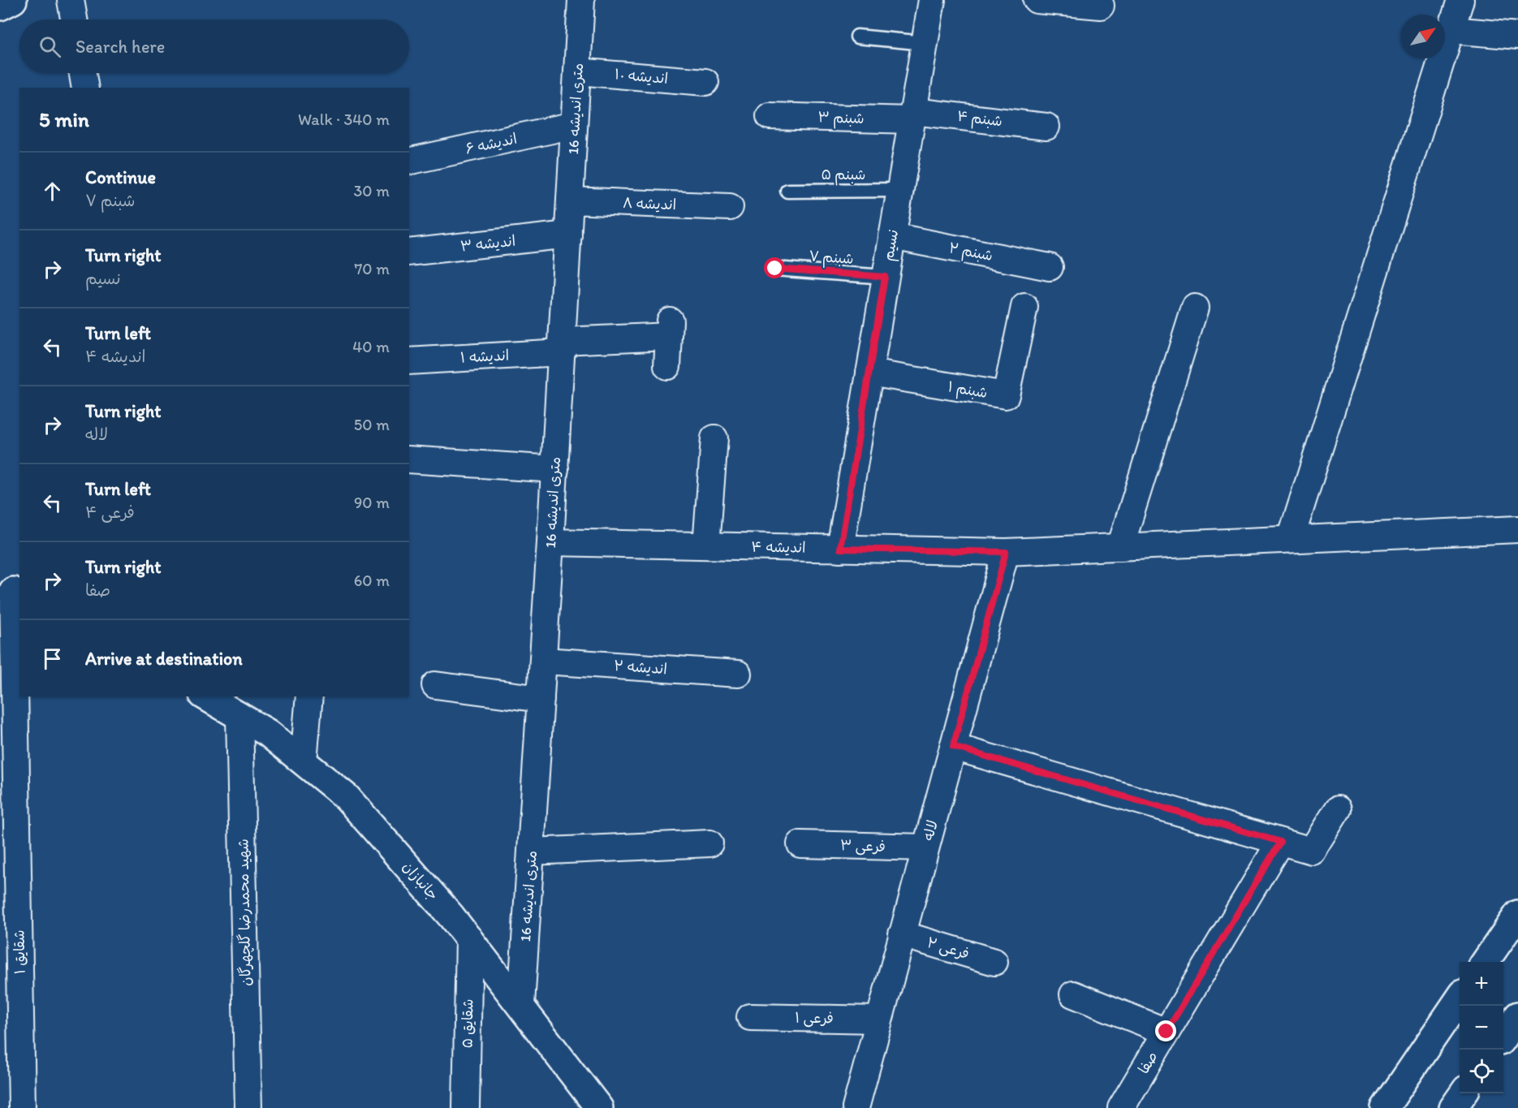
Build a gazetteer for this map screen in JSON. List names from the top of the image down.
{
  "streets": {
    "street": [
      "اندیشه ۱۰",
      "16 متری اندیشه",
      "شبنم ۳",
      "شبنم ۴",
      "اندیشه ۶",
      "اندیشه ۸",
      "اندیشه ۳",
      "نسیم",
      "شبنم ۲",
      "اندیشه ۱",
      "شبنم ۱",
      "اندیشه ۴",
      "اندیشه ۲",
      "لاله",
      "فرعی ۳",
      "جانبازان",
      "شهید محمدرضا گلچهرگان",
      "فرعی ۲",
      "شقایق ۱",
      "فرعی ۱",
      "شقایق ۵",
      "صفا"
    ],
    "lane": ["شبنم ۵", "شبنم ۷"]
  },
  "crossings": [
    ["اندیشه ۱۰", "16 متری اندیشه"],
    ["16 متری اندیشه", "اندیشه ۶"],
    ["16 متری اندیشه", "اندیشه ۸"],
    ["16 متری اندیشه", "اندیشه ۳"],
    ["16 متری اندیشه", "اندیشه ۱"],
    ["16 متری اندیشه", "اندیشه ۴"],
    ["16 متری اندیشه", "اندیشه ۲"],
    ["16 متری اندیشه", "جانبازان"],
    ["شبنم ۳", "شبنم ۴"],
    ["شبنم ۳", "نسیم"],
    ["شبنم ۴", "نسیم"],
    ["شبنم ۵", "نسیم"],
    ["نسیم", "شبنم ۲"],
    ["نسیم", "شبنم ۷"],
    ["نسیم", "شبنم ۱"],
    ["نسیم", "اندیشه ۴"],
    ["اندیشه ۴", "لاله"],
    ["لاله", "فرعی ۳"],
    ["لاله", "فرعی ۲"],
    ["لاله", "فرعی ۱"],
    ["جانبازان", "شهید محمدرضا گلچهرگان"],
    ["جانبازان", "شقایق ۵"]
  ],
  "north": "top right",
  "page": {
    "search": "Search here",
    "heading": ["5 min", "Walk · 340 m"],
    "list": [
      ["Continue", "شبنم ۷", "30 m"],
      ["Turn right", "نسیم", "70 m"],
      ["Turn left", "اندیشه ۴", "40 m"],
      ["Turn right", "لاله", "50 m"],
      ["Turn left", "فرعی ۴", "90 m"],
      ["Turn right", "صفا", "60 m"],
      "Arrive at destination"
    ],
    "map_buttons": ["+", "−"]
  }
}
